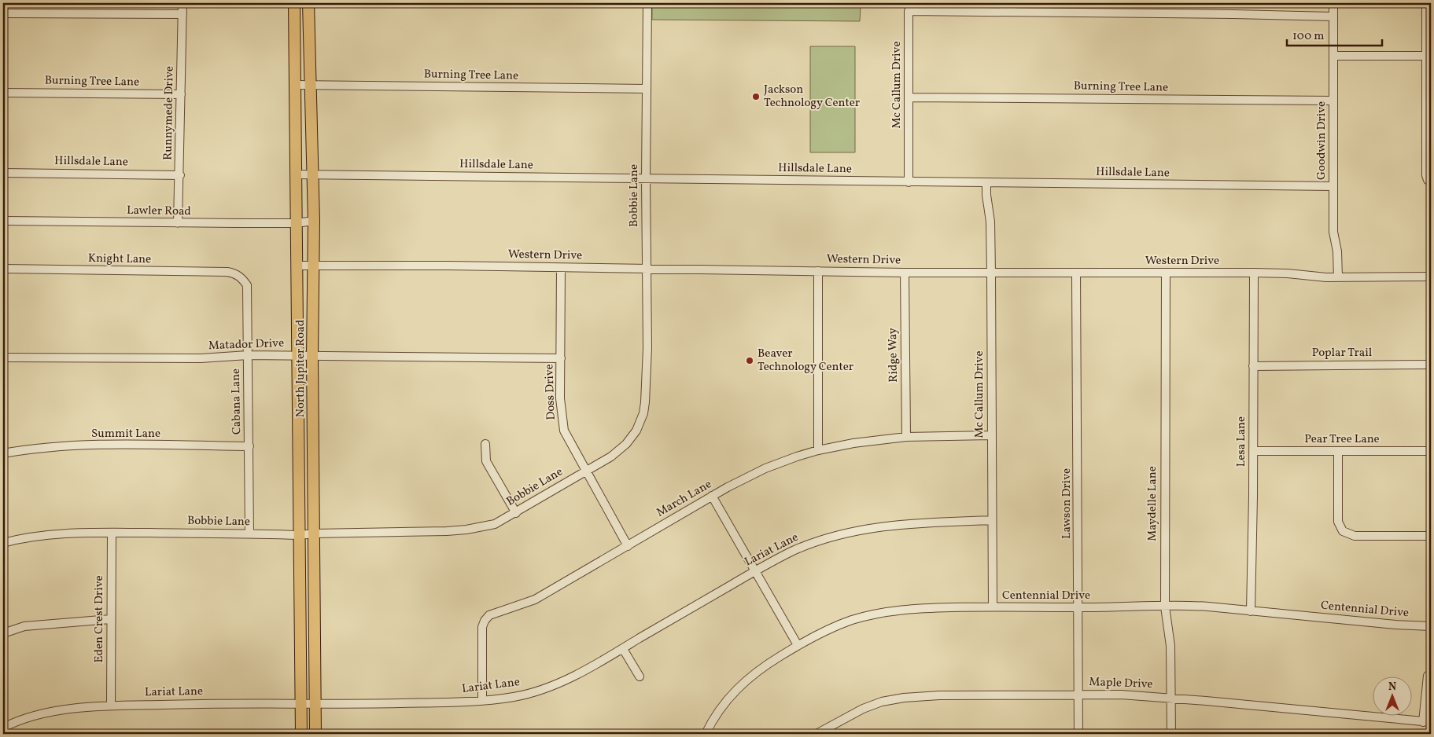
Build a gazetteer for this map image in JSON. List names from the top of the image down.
{
  "streets": {
    "main road": ["North Jupiter Road"],
    "street": [
      "Burning Tree Lane",
      "Mc Callum Drive",
      "Runnymede Drive",
      "Goodwin Drive",
      "Hillsdale Lane",
      "Bobbie Lane",
      "Lawler Road",
      "Western Drive",
      "Knight Lane",
      "Matador Drive",
      "Poplar Trail",
      "Ridge Way",
      "Doss Drive",
      "Cabana Lane",
      "Summit Lane",
      "Pear Tree Lane",
      "Lesa Lane",
      "March Lane",
      "Lawson Drive",
      "Maydelle Lane",
      "Lariat Lane",
      "Centennial Drive",
      "Eden Crest Drive",
      "Maple Drive"
    ]
  },
  "crossings": [
    ["Burning Tree Lane", "Mc Callum Drive"],
    ["Burning Tree Lane", "Runnymede Drive"],
    ["Burning Tree Lane", "Goodwin Drive"],
    ["Burning Tree Lane", "Bobbie Lane"],
    ["Burning Tree Lane", "North Jupiter Road"],
    ["Mc Callum Drive", "Hillsdale Lane"],
    ["Mc Callum Drive", "Western Drive"],
    ["Mc Callum Drive", "March Lane"],
    ["Mc Callum Drive", "Lariat Lane"],
    ["Mc Callum Drive", "Centennial Drive"],
    ["Runnymede Drive", "Hillsdale Lane"],
    ["Runnymede Drive", "Lawler Road"],
    ["Goodwin Drive", "Hillsdale Lane"],
    ["Goodwin Drive", "Western Drive"],
    ["Hillsdale Lane", "Bobbie Lane"],
    ["Hillsdale Lane", "North Jupiter Road"],
    ["Bobbie Lane", "Western Drive"],
    ["Bobbie Lane", "North Jupiter Road"],
    ["Bobbie Lane", "Doss Drive"],
    ["Bobbie Lane", "Cabana Lane"],
    ["Bobbie Lane", "Eden Crest Drive"],
    ["Lawler Road", "North Jupiter Road"],
    ["Western Drive", "Ridge Way"],
    ["Western Drive", "North Jupiter Road"],
    ["Western Drive", "Doss Drive"],
    ["Western Drive", "Lesa Lane"],
    ["Western Drive", "Lawson Drive"],
    ["Western Drive", "Maydelle Lane"],
    ["Knight Lane", "Cabana Lane"],
    ["Matador Drive", "North Jupiter Road"],
    ["Matador Drive", "Doss Drive"],
    ["Matador Drive", "Cabana Lane"],
    ["Poplar Trail", "Lesa Lane"],
    ["Ridge Way", "March Lane"],
    ["North Jupiter Road", "Lariat Lane"],
    ["Doss Drive", "March Lane"],
    ["Cabana Lane", "Summit Lane"],
    ["Pear Tree Lane", "Lesa Lane"],
    ["Lesa Lane", "Centennial Drive"],
    ["March Lane", "Lariat Lane"],
    ["Lawson Drive", "Centennial Drive"],
    ["Lawson Drive", "Maple Drive"],
    ["Maydelle Lane", "Centennial Drive"],
    ["Maydelle Lane", "Maple Drive"],
    ["Lariat Lane", "Eden Crest Drive"]
  ],
  "places": ["Jackson Technology Center", "Beaver Technology Center"],
  "scale_bar": "100 m",
  "north": "top"
}
